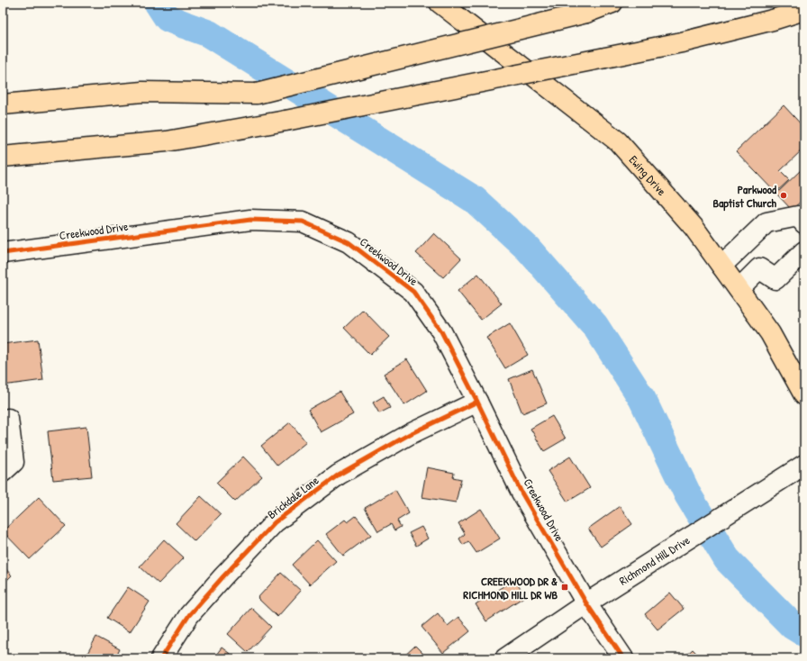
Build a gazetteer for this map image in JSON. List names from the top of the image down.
{
  "streets": {
    "main road": ["Ewing Drive"],
    "street": ["Creekwood Drive", "Brickdale Lane", "Richmond Hill Drive"]
  },
  "crossings": [
    ["Creekwood Drive", "Brickdale Lane"],
    ["Creekwood Drive", "Richmond Hill Drive"]
  ],
  "places": {
    "other": ["Parkwood Baptist Church"],
    "transit": ["CREEKWOOD DR & RICHMOND HILL DR WB"]
  }
}
